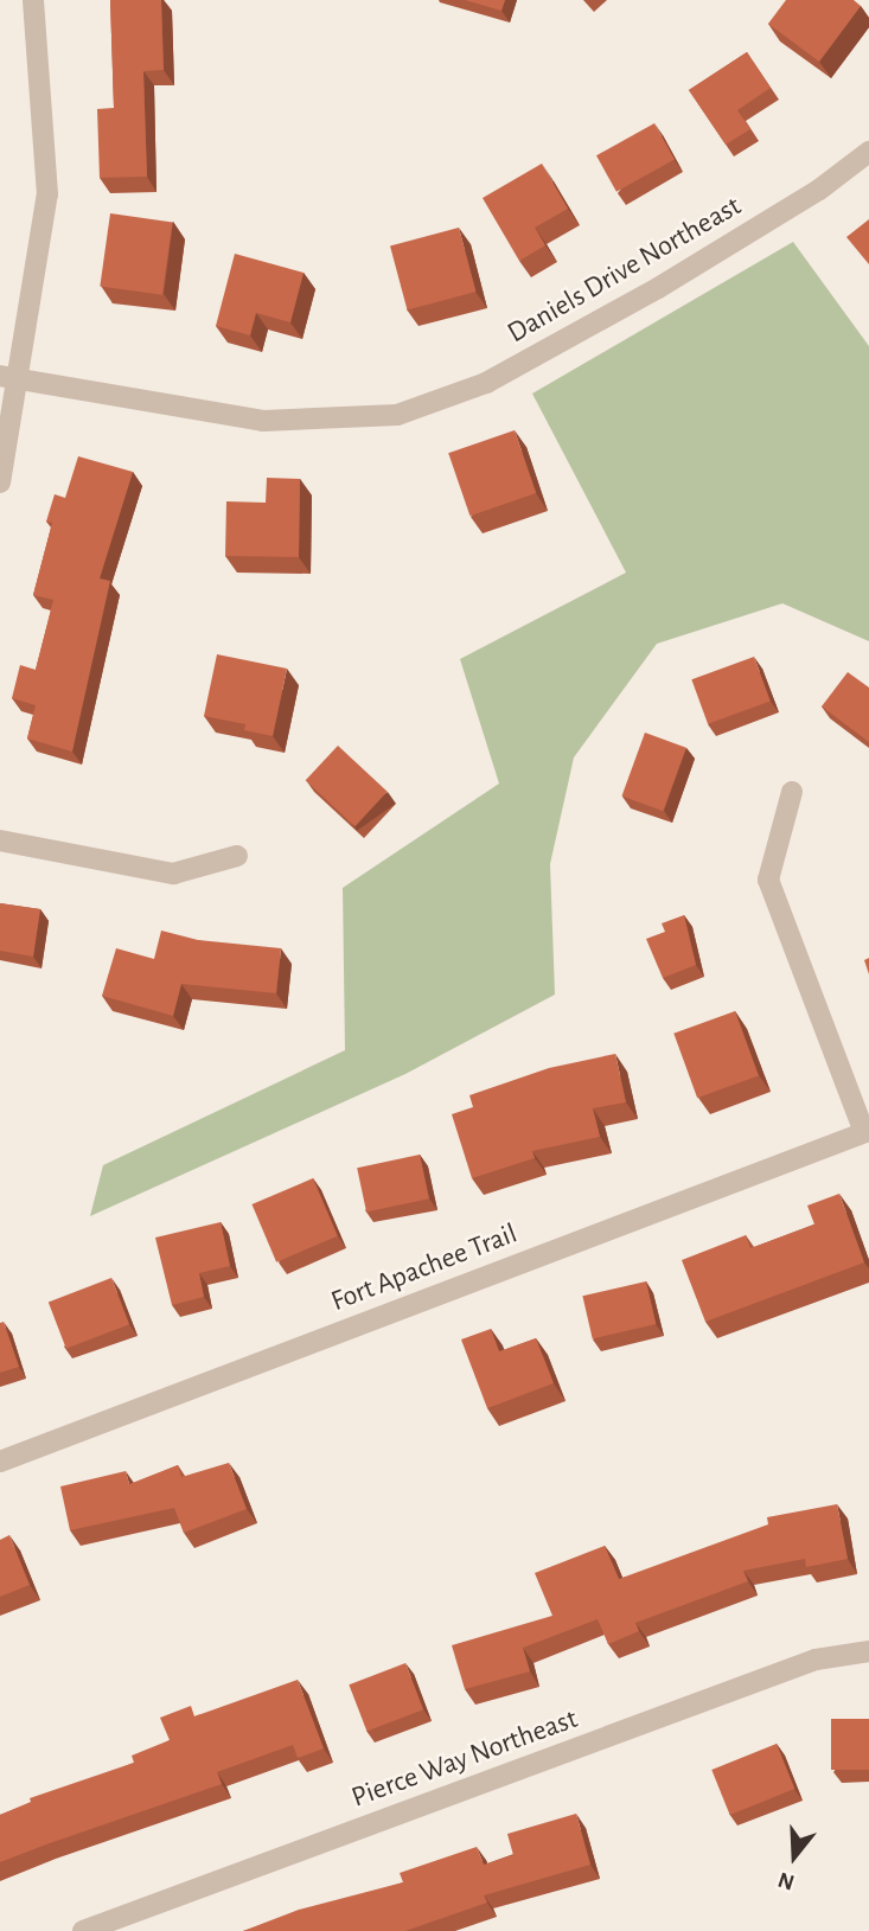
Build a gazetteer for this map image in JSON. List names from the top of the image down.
{
  "streets": {
    "street": ["Daniels Drive Northeast", "Fort Apachee Trail", "Pierce Way Northeast"]
  },
  "north": "bottom"
}
